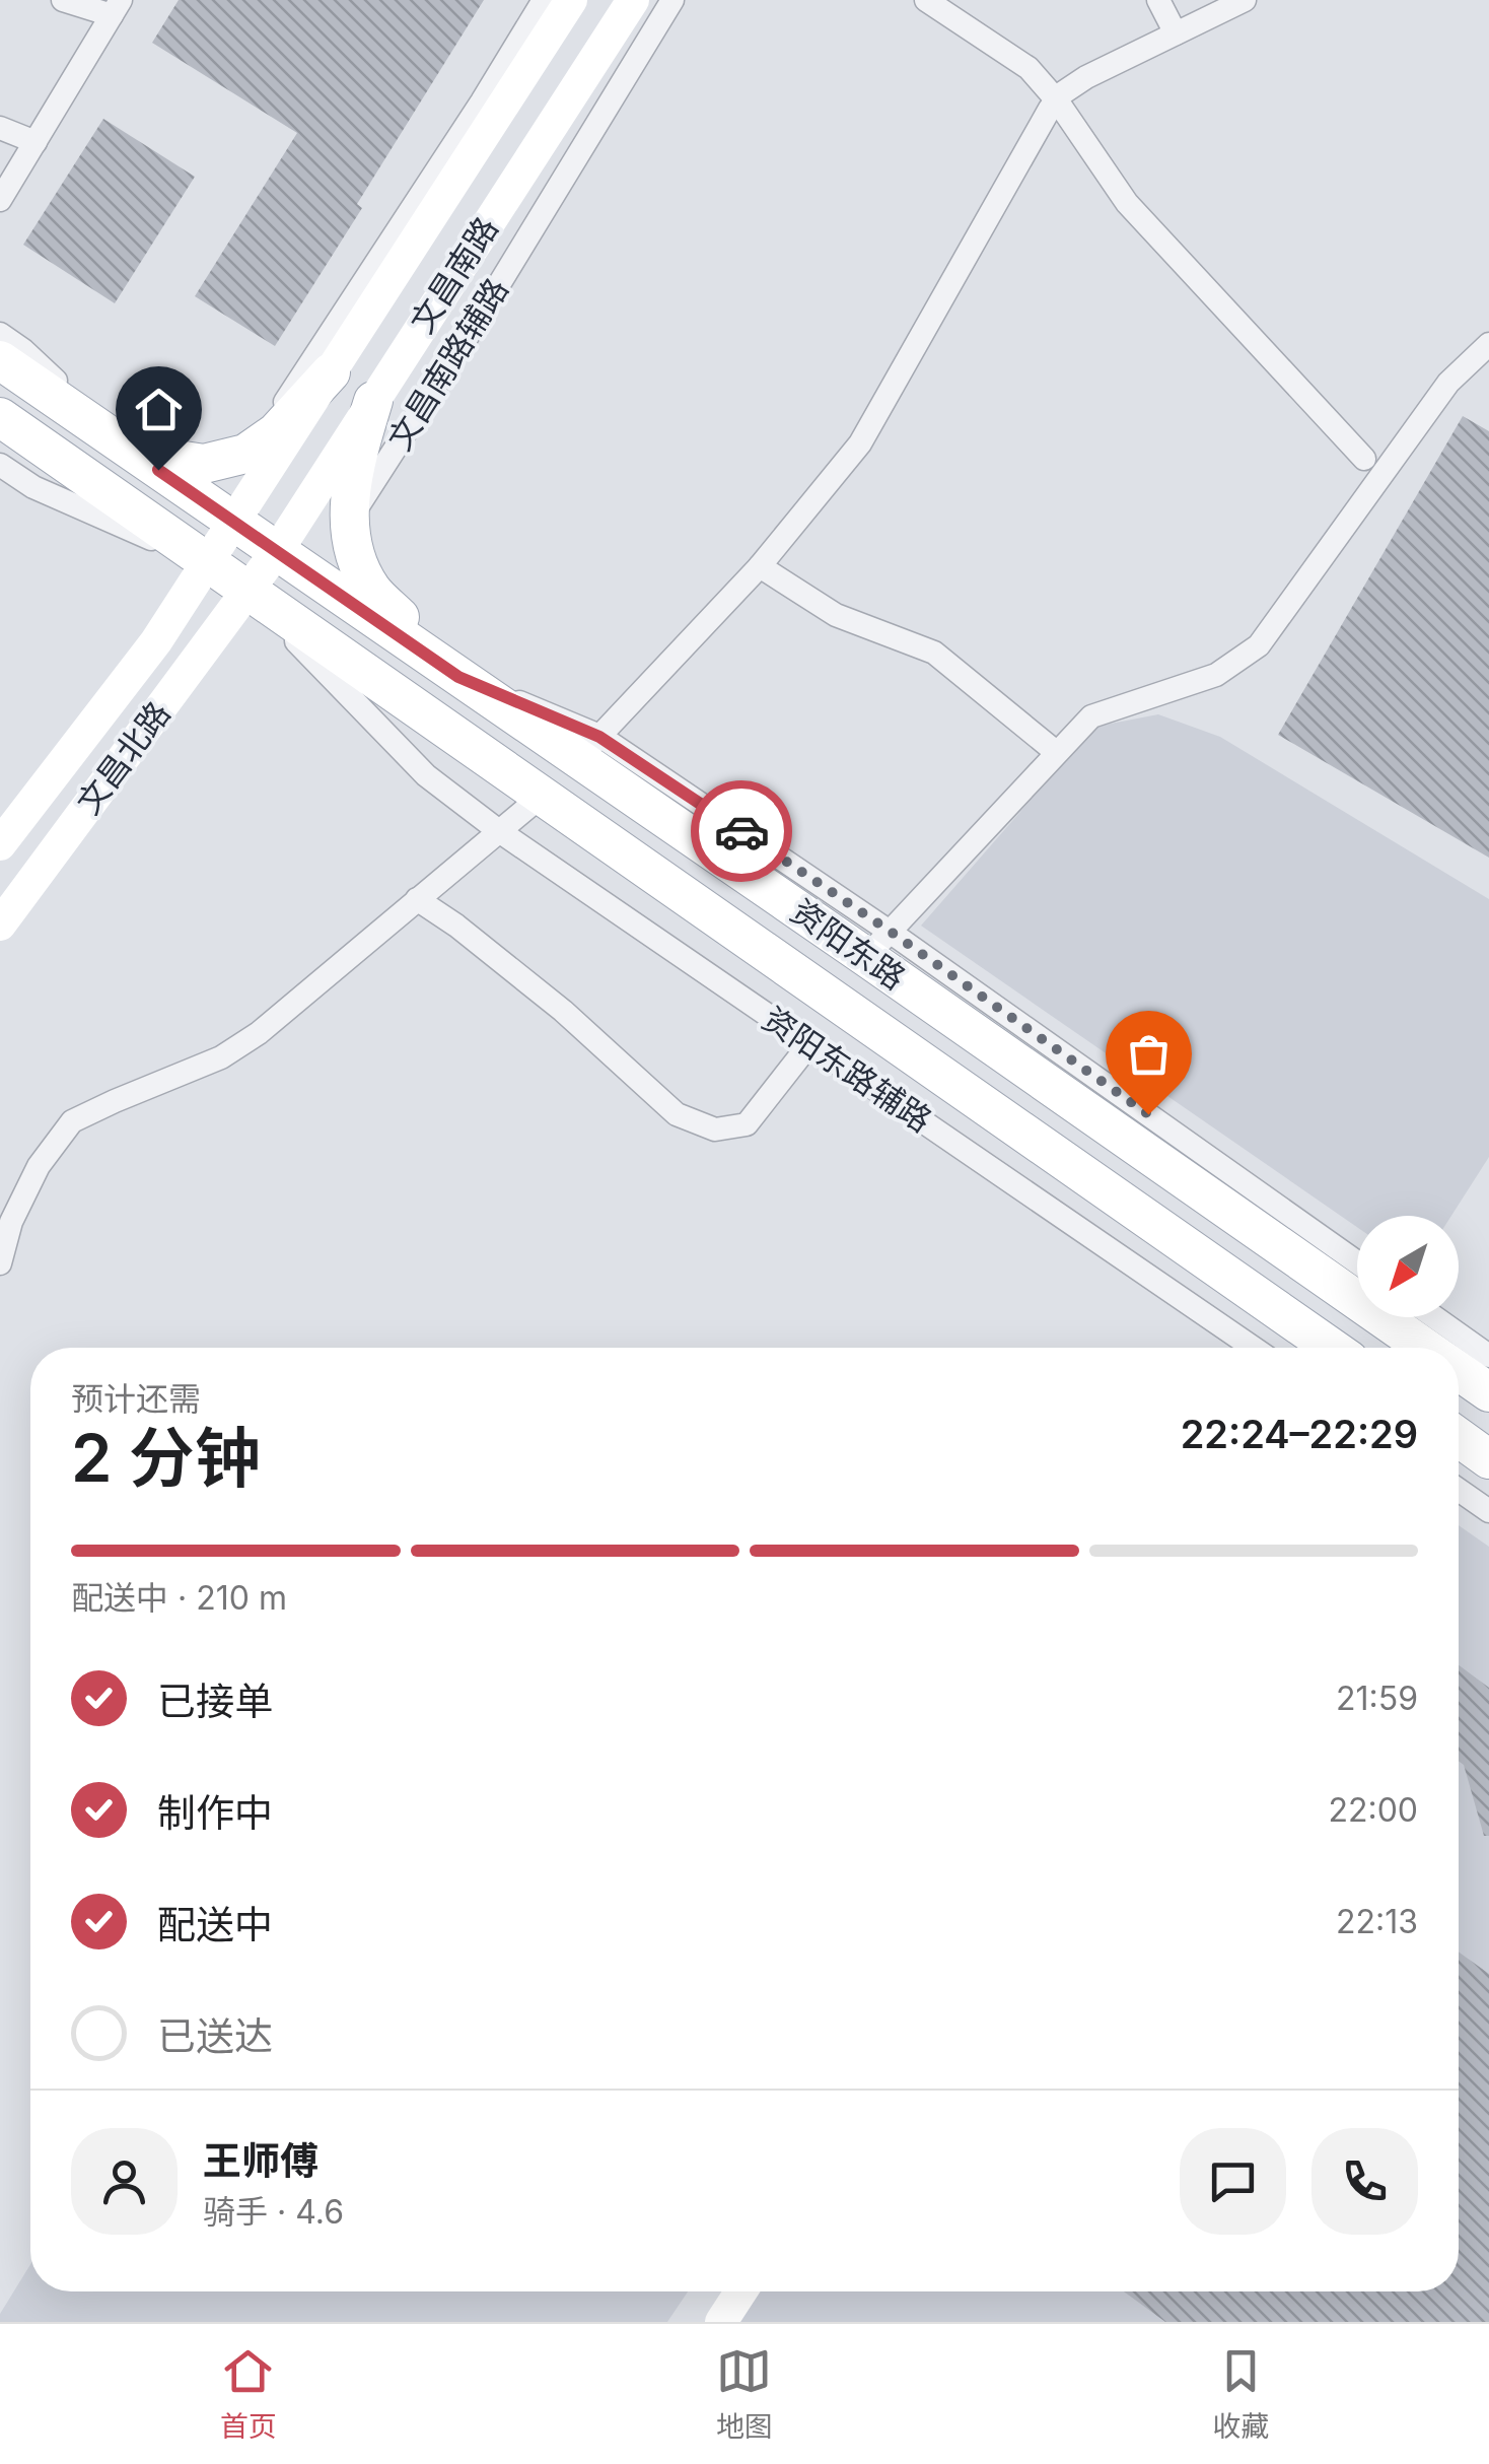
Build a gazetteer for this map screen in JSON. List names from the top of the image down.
{
  "streets": {
    "main road": ["文昌南路", "文昌北路", "资阳东路"],
    "street": ["文昌南路辅路", "资阳东路辅路"]
  },
  "crossings": [
    ["文昌南路", "文昌北路"],
    ["文昌南路", "资阳东路"],
    ["文昌北路", "资阳东路"],
    ["文昌北路", "资阳东路辅路"],
    ["资阳东路", "资阳东路辅路"]
  ],
  "north": "bottom left",
  "page": {
    "heading": ["2 分钟", "预计还需", "22:24–22:29"],
    "panel": ["王师傅", "骑手 · 4.6"],
    "bar": "配送中 · 210 m",
    "list": [
      ["已接单", "21:59"],
      ["制作中", "22:00"],
      ["配送中", "22:13"],
      "已送达"
    ],
    "tabs": ["首页", "地图", "收藏"]
  }
}
